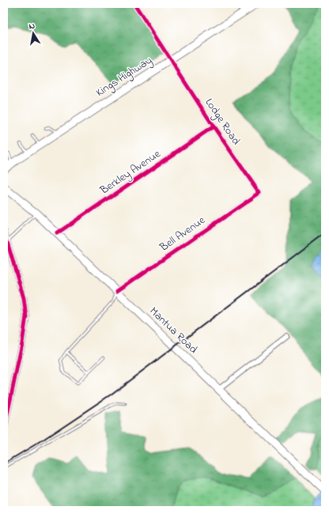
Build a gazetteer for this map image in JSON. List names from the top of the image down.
{
  "streets": {
    "main road": ["Kings Highway", "Mantua Road"],
    "street": ["Lodge Road", "Berkley Avenue", "Bell Avenue"]
  },
  "crossings": [
    ["Kings Highway", "Lodge Road"],
    ["Lodge Road", "Berkley Avenue"],
    ["Lodge Road", "Bell Avenue"],
    ["Berkley Avenue", "Mantua Road"],
    ["Bell Avenue", "Mantua Road"]
  ],
  "north": "top"
}
